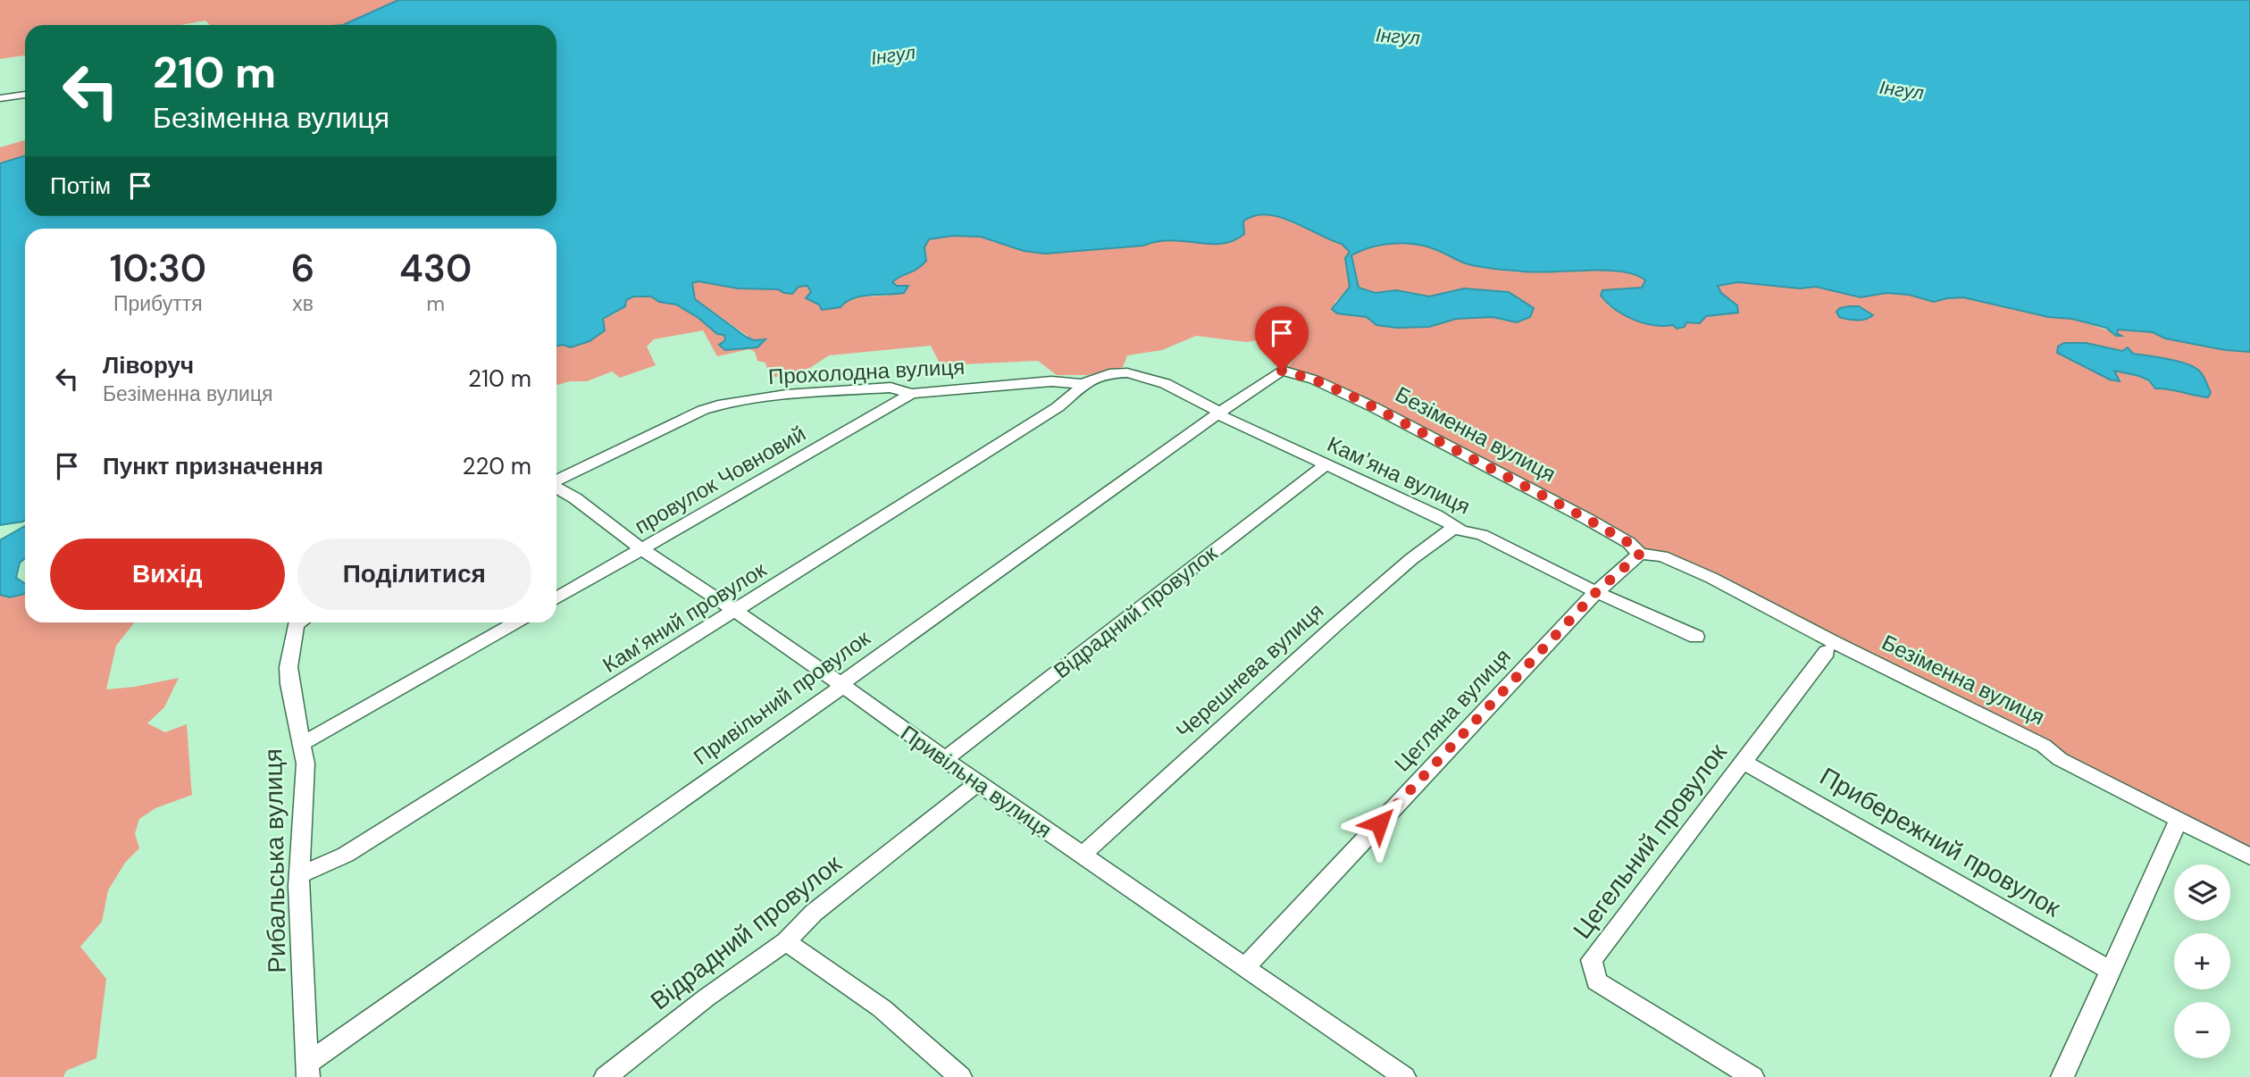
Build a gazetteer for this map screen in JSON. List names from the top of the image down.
{
  "streets": {
    "street": [
      "Прохолодна вулиця",
      "Безіменна вулиця",
      "Камʼяна вулиця",
      "провулок Човновий",
      "Відрадний провулок",
      "Камʼяний провулок",
      "Черешнева вулиця",
      "Привільний провулок",
      "Цегляна вулиця",
      "Привільна вулиця",
      "Цегельний провулок",
      "Прибережний провулок",
      "Рибальська вулиця"
    ]
  },
  "crossings": [
    ["Прохолодна вулиця", "Камʼяна вулиця"],
    ["Прохолодна вулиця", "провулок Човновий"],
    ["Прохолодна вулиця", "Камʼяний провулок"],
    ["Безіменна вулиця", "Привільний провулок"],
    ["Безіменна вулиця", "Цегляна вулиця"],
    ["Камʼяна вулиця", "Відрадний провулок"],
    ["Камʼяна вулиця", "Камʼяний провулок"],
    ["Камʼяна вулиця", "Черешнева вулиця"],
    ["Камʼяна вулиця", "Привільний провулок"],
    ["Камʼяна вулиця", "Цегляна вулиця"],
    ["провулок Човновий", "Привільна вулиця"],
    ["Відрадний провулок", "Привільна вулиця"],
    ["Камʼяний провулок", "Привільна вулиця"],
    ["Камʼяний провулок", "Рибальська вулиця"],
    ["Черешнева вулиця", "Привільна вулиця"],
    ["Привільний провулок", "Привільна вулиця"],
    ["Привільний провулок", "Рибальська вулиця"],
    ["Цегляна вулиця", "Привільна вулиця"],
    ["Цегельний провулок", "Прибережний провулок"]
  ],
  "water": ["Інгул"],
  "page": {
    "turn": ["210 m", "Безіменна вулиця"],
    "then": "Потім",
    "eta": [
      "10:30",
      "Прибуття",
      "6",
      "хв",
      "430",
      "m"
    ],
    "list": [
      {
        "name": "Ліворуч",
        "note": "Безіменна вулиця",
        "value": "210 m"
      },
      {
        "name": "Пункт призначення",
        "value": "220 m"
      }
    ],
    "buttons": ["Вихід", "Поділитися"],
    "map_buttons": ["+", "−"]
  }
}
